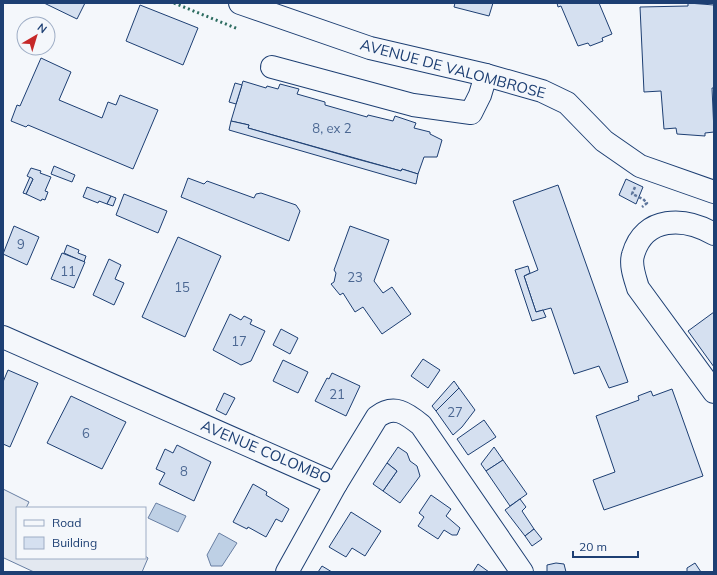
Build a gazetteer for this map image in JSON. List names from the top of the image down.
{
  "streets": {
    "main road": ["AVENUE DE VALOMBROSE", "AVENUE COLOMBO"]
  },
  "house_numbers": [
    "8, ex 2",
    "9",
    "11",
    "23",
    "15",
    "17",
    "21",
    "27",
    "6",
    "8"
  ],
  "legend": ["Road", "Building"],
  "scale_bar": "20 m",
  "north": "top right"
}
